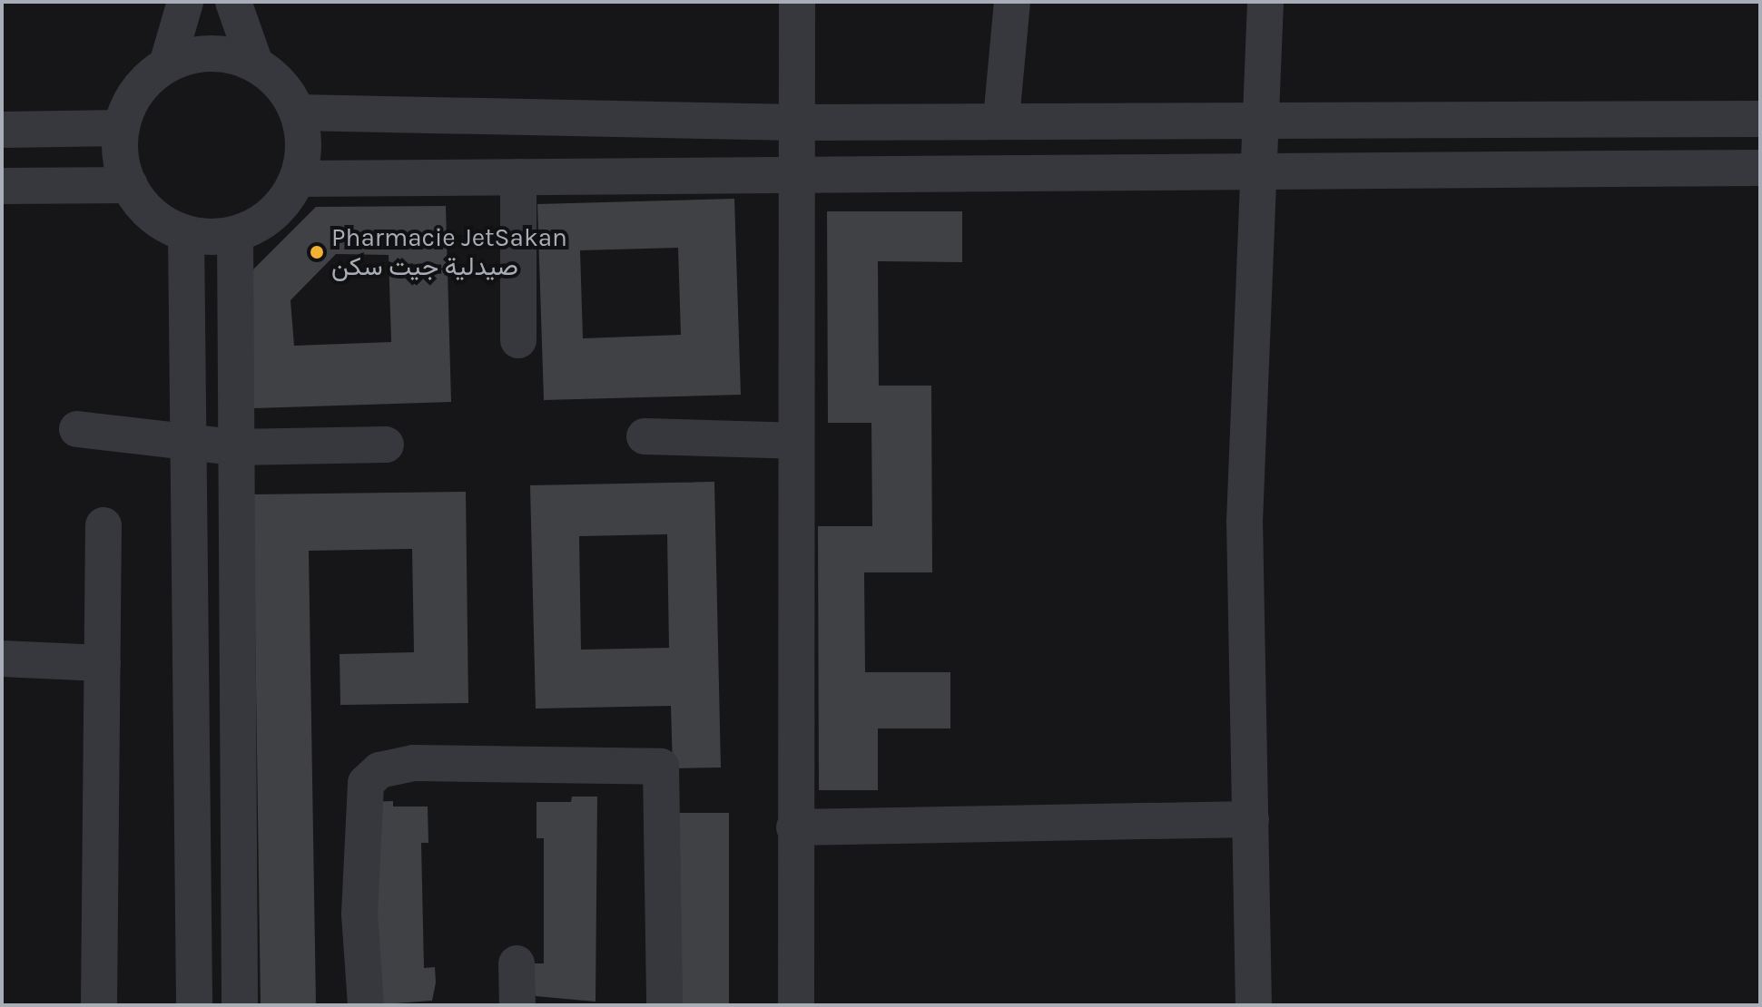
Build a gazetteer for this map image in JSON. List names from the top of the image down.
{
  "places": ["Pharmacie JetSakan صيدلية جيت سكن"]
}
